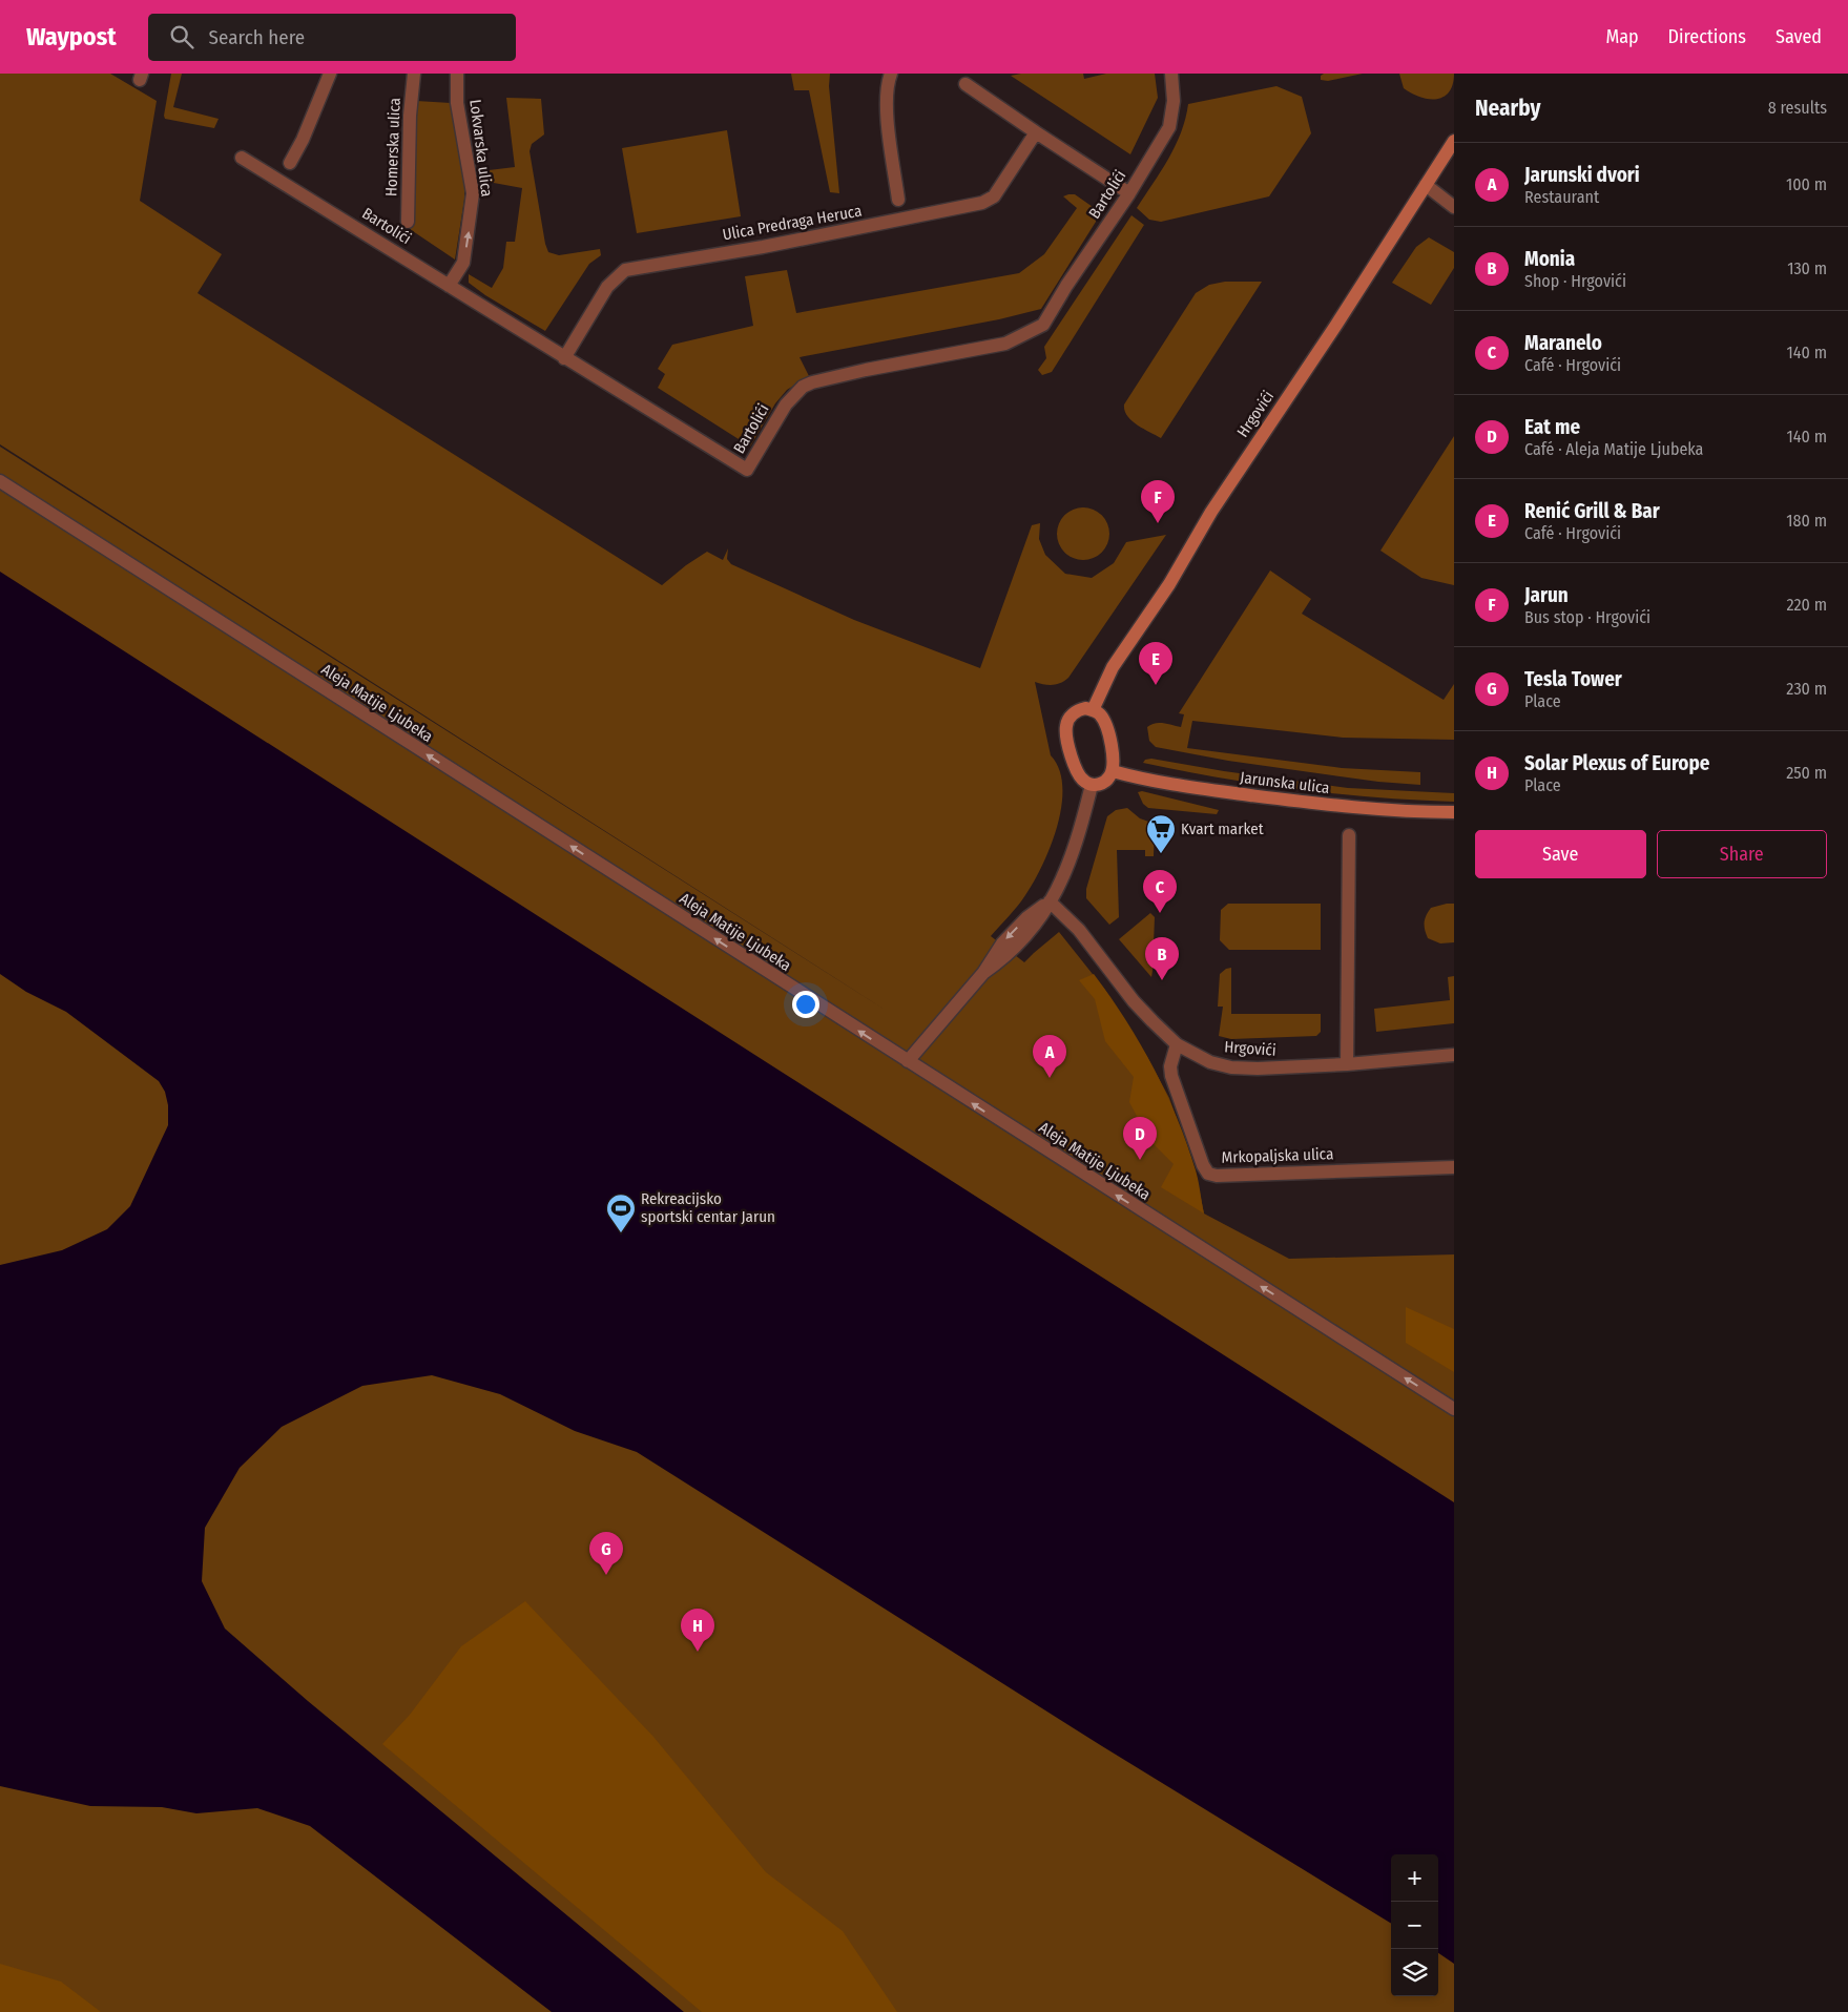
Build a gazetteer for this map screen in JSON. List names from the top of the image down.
{
  "streets": {
    "street": [
      "Homerska ulica",
      "Lokvarska ulica",
      "Bartolići",
      "Ulica Predraga Heruca",
      "Hrgovići",
      "Aleja Matije Ljubeka",
      "Jarunska ulica",
      "Mrkopaljska ulica"
    ]
  },
  "crossings": [
    ["Lokvarska ulica", "Bartolići"],
    ["Bartolići", "Ulica Predraga Heruca"],
    ["Hrgovići", "Mrkopaljska ulica"]
  ],
  "one_way": ["Lokvarska ulica", "Aleja Matije Ljubeka"],
  "places": {
    "supermarket": ["Kvart market"],
    "sports": ["Rekreacijsko sportski centar Jarun"]
  },
  "page": {
    "header": "Waypost",
    "search": "Search here",
    "nav": ["Map", "Directions", "Saved"],
    "heading": ["Nearby", "8 results"],
    "list": [
      {
        "mark": "A",
        "name": "Jarunski dvori",
        "note": "Restaurant",
        "value": "100 m"
      },
      {
        "mark": "B",
        "name": "Monia",
        "note": "Shop · Hrgovići",
        "value": "130 m"
      },
      {
        "mark": "C",
        "name": "Maranelo",
        "note": "Café · Hrgovići",
        "value": "140 m"
      },
      {
        "mark": "D",
        "name": "Eat me",
        "note": "Café · Aleja Matije Ljubeka",
        "value": "140 m"
      },
      {
        "mark": "E",
        "name": "Renić Grill & Bar",
        "note": "Café · Hrgovići",
        "value": "180 m"
      },
      {
        "mark": "F",
        "name": "Jarun",
        "note": "Bus stop · Hrgovići",
        "value": "220 m"
      },
      {
        "mark": "G",
        "name": "Tesla Tower",
        "note": "Place",
        "value": "230 m"
      },
      {
        "mark": "H",
        "name": "Solar Plexus of Europe",
        "note": "Place",
        "value": "250 m"
      }
    ],
    "pins": [
      "F",
      "E",
      "C",
      "B",
      "A",
      "D",
      "G",
      "H"
    ],
    "buttons": ["Save", "Share"],
    "map_buttons": ["+", "−"]
  }
}
